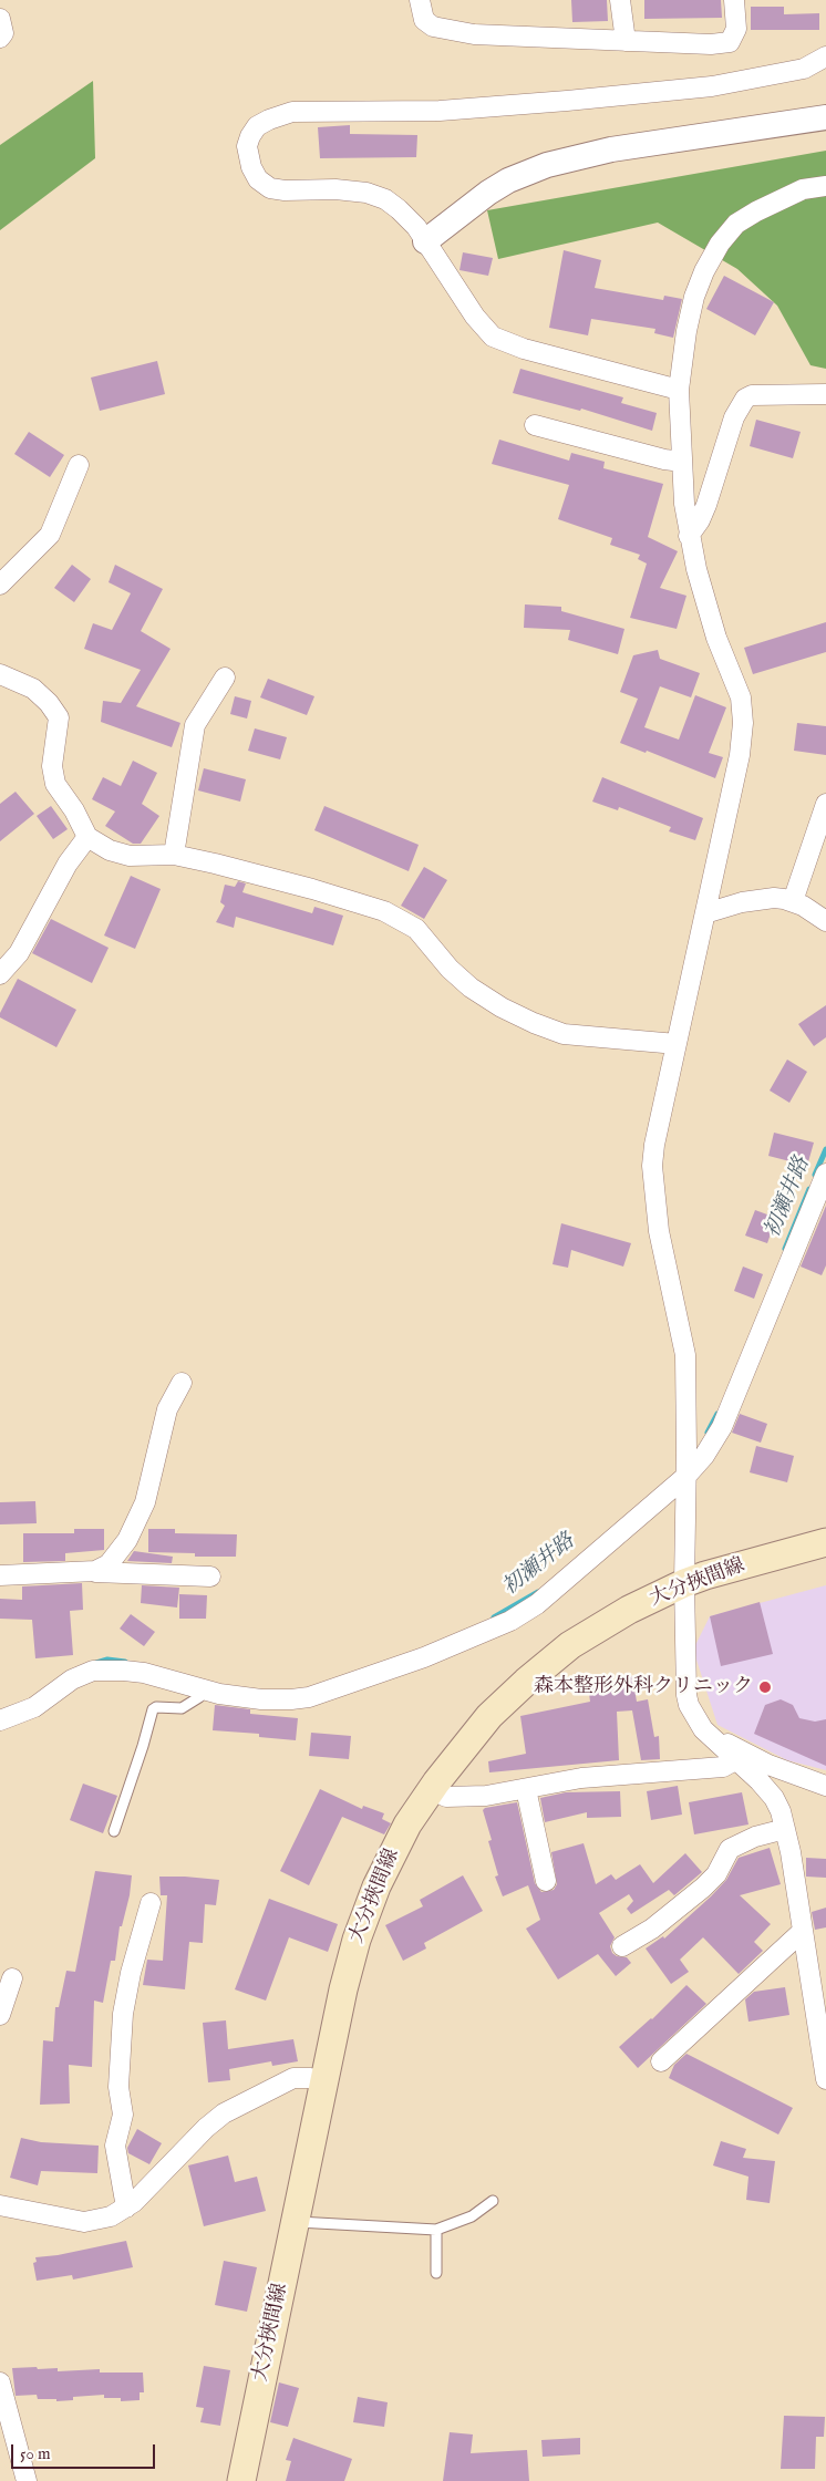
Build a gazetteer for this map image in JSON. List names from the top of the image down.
{
  "streets": {
    "main road": ["大分挾間線"]
  },
  "water": ["初瀬井路"],
  "places": ["森本整形外科クリニック"],
  "scale_bar": "50 m"
}
